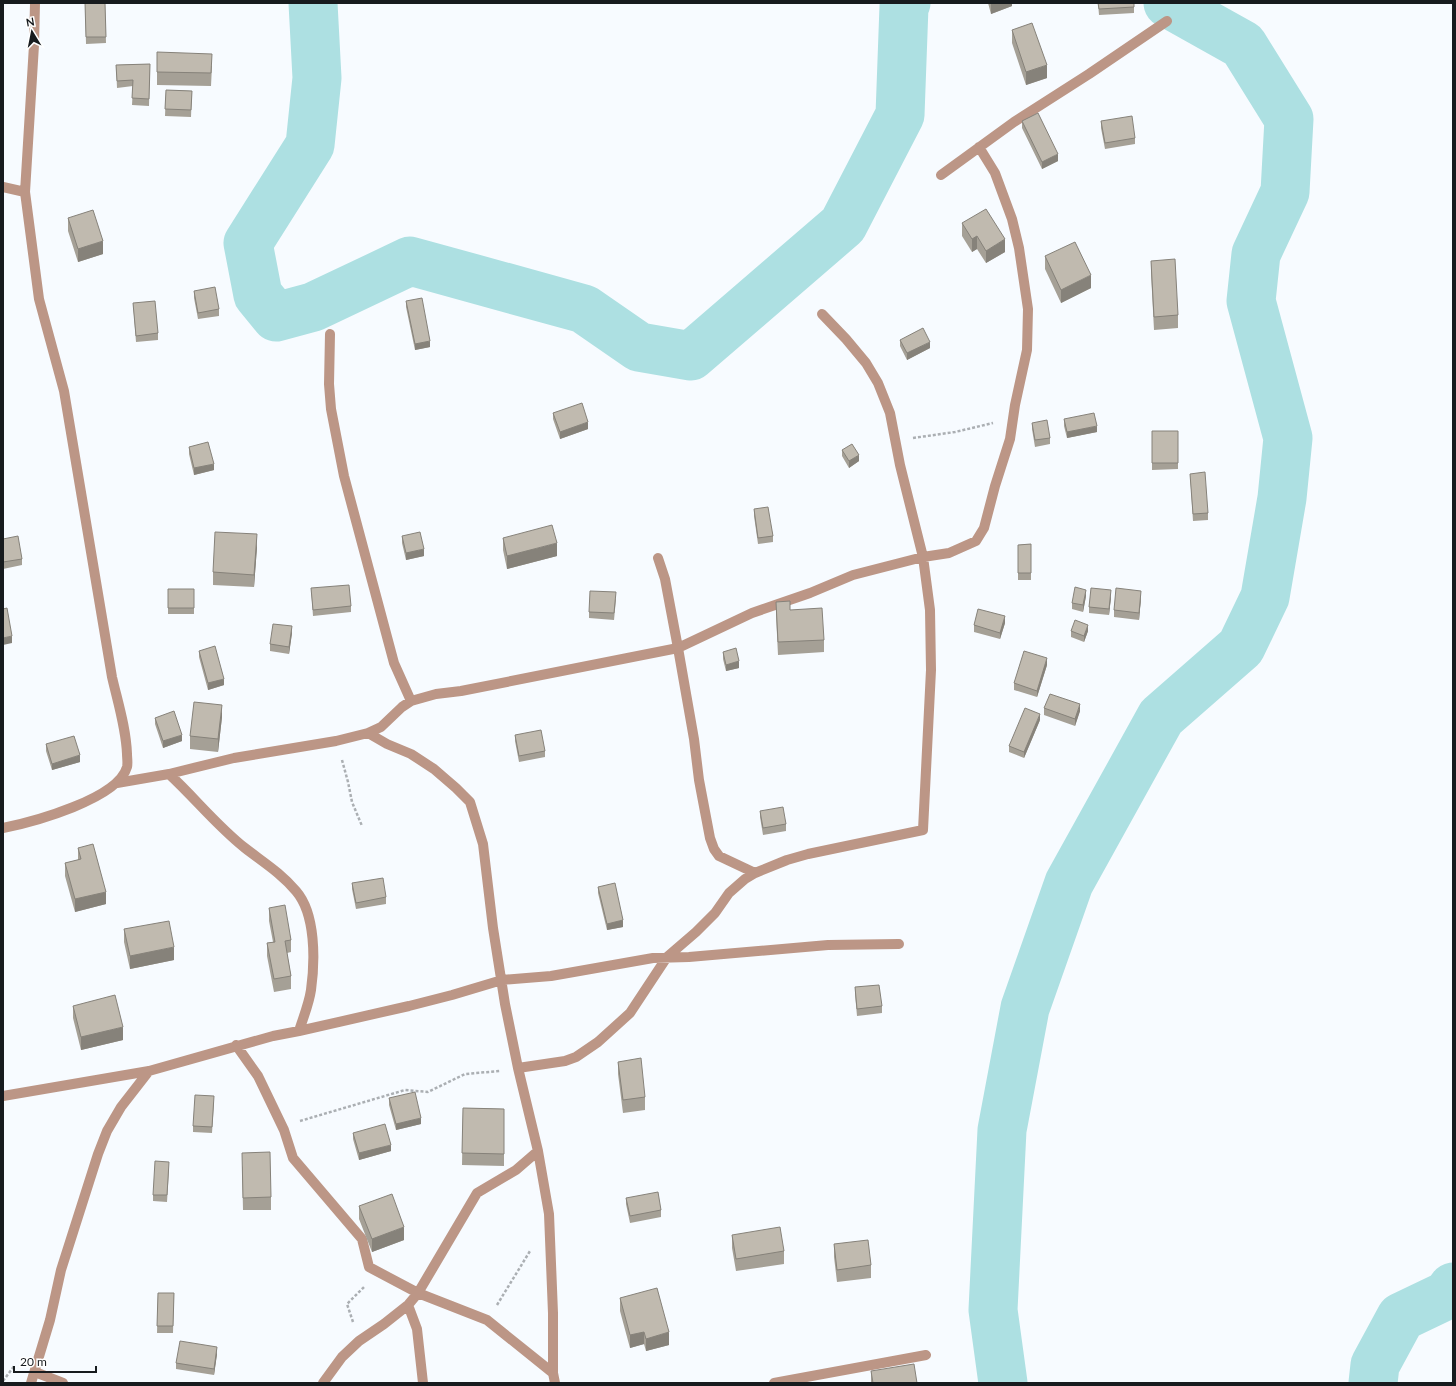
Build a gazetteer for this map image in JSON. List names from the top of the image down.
{
  "scale_bar": "20 m",
  "north": "top"
}
